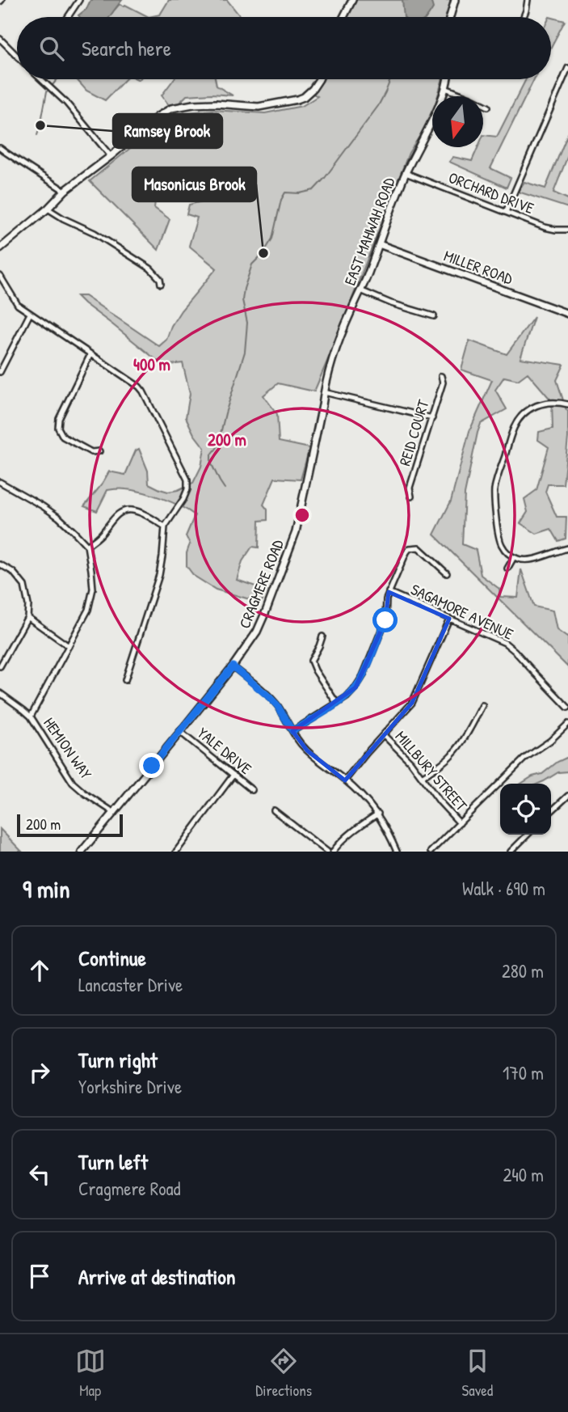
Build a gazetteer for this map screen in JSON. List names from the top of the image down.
{
  "streets": {
    "street": [
      "ORCHARD DRIVE",
      "EAST MAHWAH ROAD",
      "MILLER ROAD",
      "REID COURT",
      "CRAGMERE ROAD",
      "SAGAMORE AVENUE",
      "HEMION WAY",
      "YALE DRIVE",
      "MILLBURY STREET"
    ]
  },
  "crossings": [
    ["ORCHARD DRIVE", "EAST MAHWAH ROAD"],
    ["EAST MAHWAH ROAD", "MILLER ROAD"],
    ["EAST MAHWAH ROAD", "CRAGMERE ROAD"],
    ["CRAGMERE ROAD", "HEMION WAY"],
    ["CRAGMERE ROAD", "YALE DRIVE"]
  ],
  "places": ["Ramsey Brook", "Masonicus Brook"],
  "scale_bar": "200 m",
  "north": "bottom",
  "page": {
    "search": "Search here",
    "scale": "200 m",
    "heading": ["9 min", "Walk · 690 m"],
    "list": [
      ["Continue", "Lancaster Drive", "280 m"],
      ["Turn right", "Yorkshire Drive", "170 m"],
      ["Turn left", "Cragmere Road", "240 m"],
      "Arrive at destination"
    ],
    "nav": ["Map", "Directions", "Saved"]
  },
  "rings": ["400 m", "200 m"]
}
